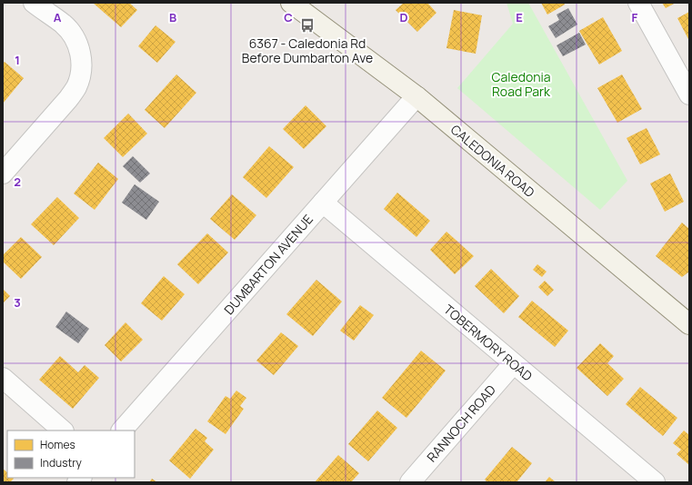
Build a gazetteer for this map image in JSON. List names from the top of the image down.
{
  "streets": {
    "street": [
      "CALEDONIA ROAD",
      "DUMBARTON AVENUE",
      "TOBERMORY ROAD",
      "RANNOCH ROAD"
    ]
  },
  "crossings": [
    ["CALEDONIA ROAD", "DUMBARTON AVENUE"],
    ["DUMBARTON AVENUE", "TOBERMORY ROAD"],
    ["TOBERMORY ROAD", "RANNOCH ROAD"]
  ],
  "parks": ["Caledonia Road Park"],
  "places": {
    "bus stop": ["6367 - Caledonia Rd Before Dumbarton Ave"]
  },
  "legend": ["Homes", "Industry"],
  "grid": {
    "columns": [
      "A",
      "B",
      "C",
      "D",
      "E",
      "F"
    ],
    "rows": ["1", "2", "3"]
  }
}
